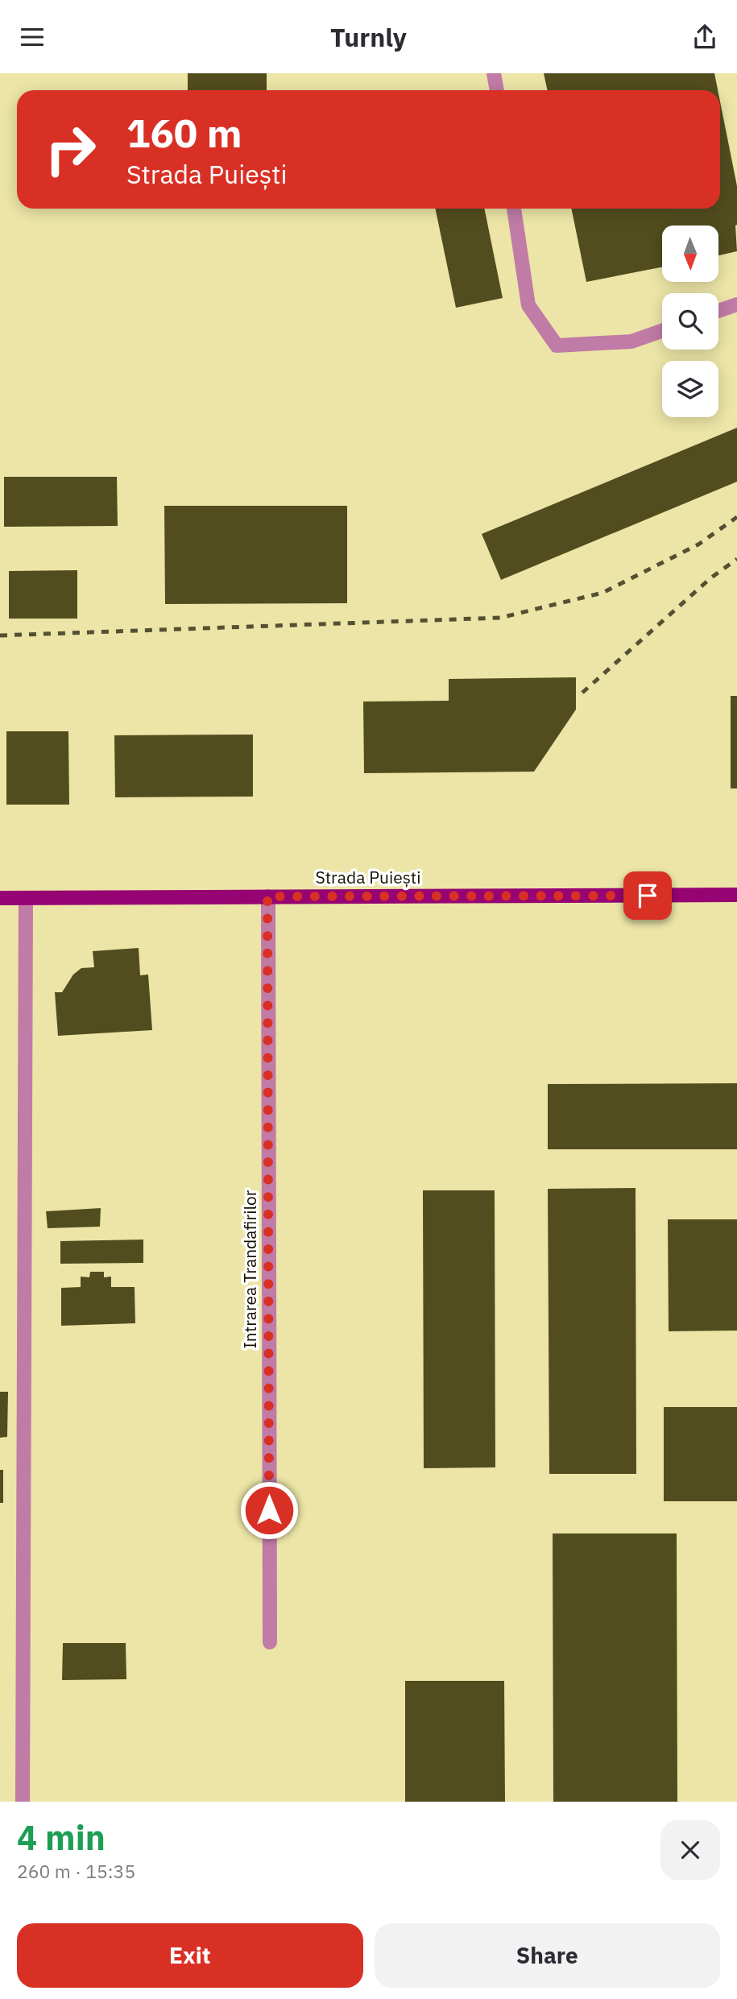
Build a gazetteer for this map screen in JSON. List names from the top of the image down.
{
  "streets": {
    "main road": ["Strada Puiești"],
    "street": ["Intrarea Trandafirilor"]
  },
  "crossings": [
    ["Strada Puiești", "Intrarea Trandafirilor"]
  ],
  "north": "bottom",
  "page": {
    "header": "Turnly",
    "turn": ["160 m", "Strada Puiești"],
    "heading": ["4 min", "260 m · 15:35"],
    "buttons": ["Exit", "Share"]
  }
}
